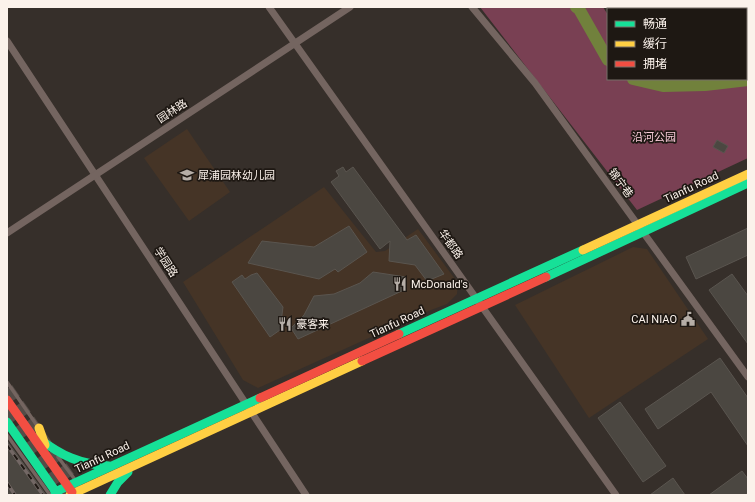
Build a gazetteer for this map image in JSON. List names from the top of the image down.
{
  "streets": {
    "street": [
      "园林路",
      "锦宁巷",
      "Tianfu Road",
      "华都路",
      "学园路"
    ]
  },
  "crossings": [
    ["园林路", "华都路"],
    ["园林路", "学园路"],
    ["锦宁巷", "Tianfu Road"],
    ["Tianfu Road", "华都路"],
    ["Tianfu Road", "学园路"]
  ],
  "parks": ["沿河公园"],
  "places": {
    "school or university": ["犀浦园林幼儿园"],
    "restaurant": ["McDonald's", "豪客来"],
    "public building": ["CAI NIAO"]
  },
  "legend": ["畅通", "缓行", "拥堵"]
}
